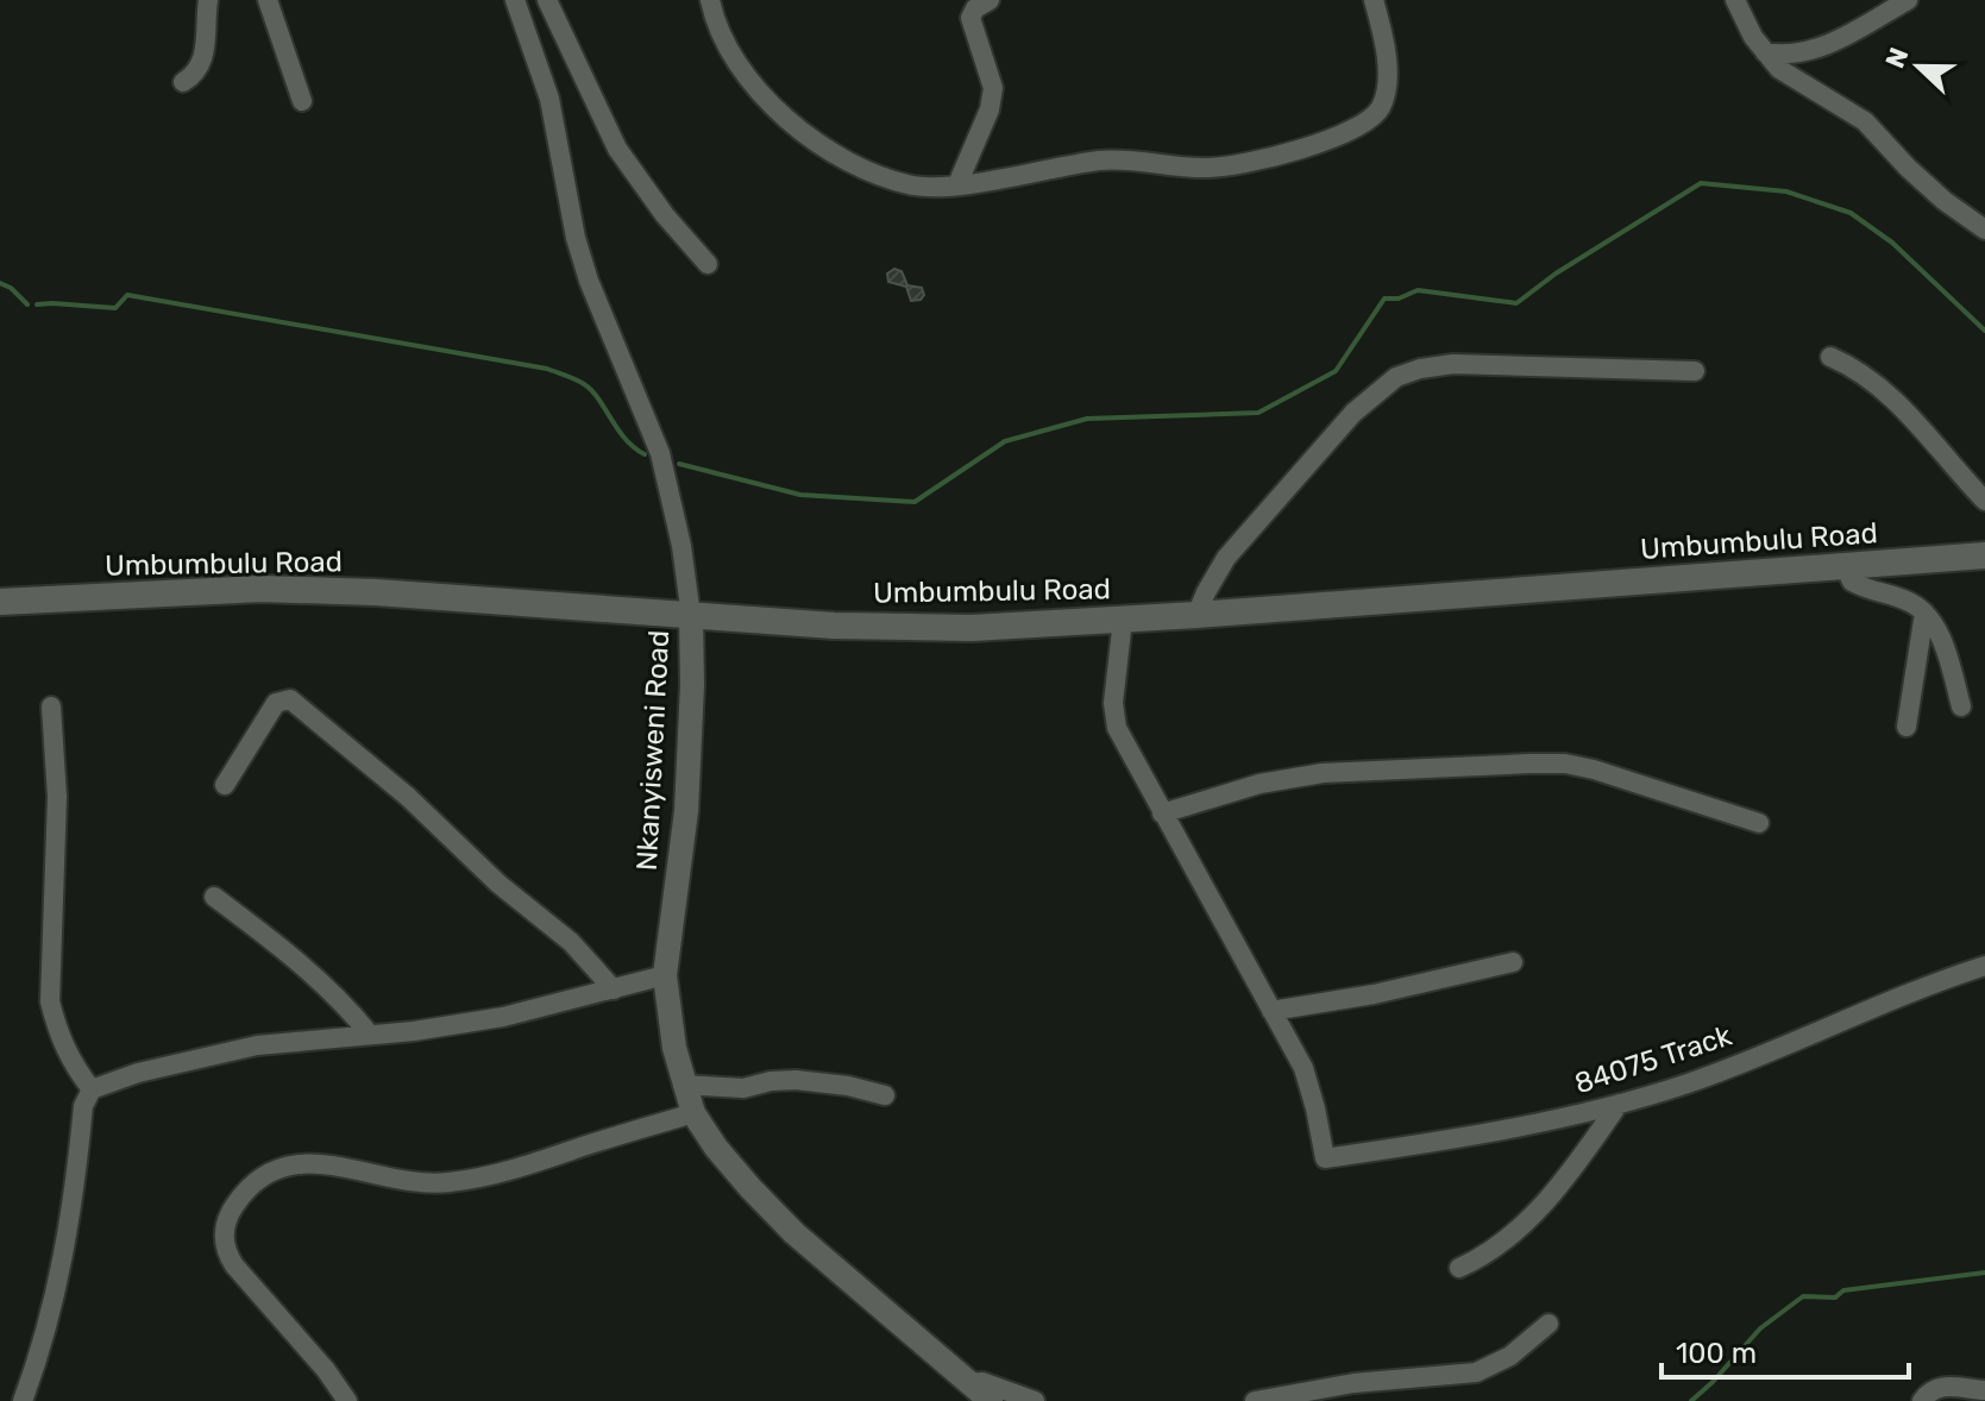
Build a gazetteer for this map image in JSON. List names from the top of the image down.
{
  "streets": {
    "main road": ["Umbumbulu Road"],
    "street": ["Nkanyisweni Road", "84075 Track"]
  },
  "crossings": [
    ["Umbumbulu Road", "Nkanyisweni Road"]
  ],
  "scale_bar": "100 m",
  "north": "left"
}
